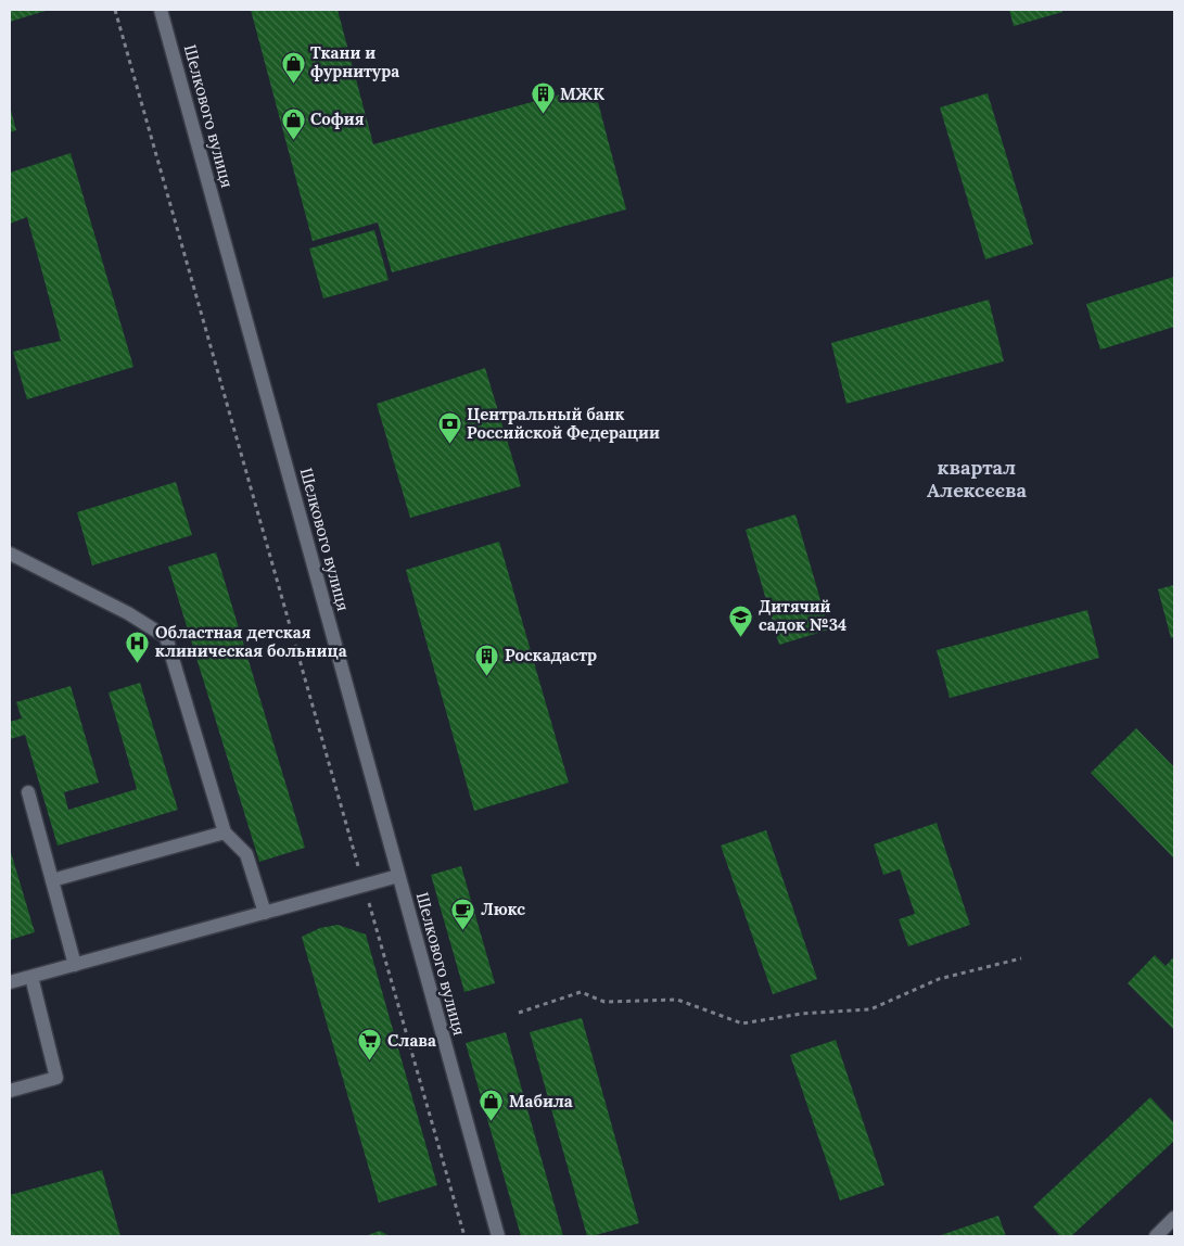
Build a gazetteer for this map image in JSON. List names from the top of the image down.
{
  "streets": {
    "street": ["Шелкового вулиця"]
  },
  "districts": ["квартал Алексєєва"],
  "places": {
    "shop": ["Ткани и фурнитура", "София", "Мабила"],
    "building": ["МЖК", "Роскадастр"],
    "bank": ["Центральный банк Российской Федерации"],
    "school or university": ["Дитячий садок №34"],
    "hospital": ["Областная детская клиническая больница"],
    "cafe": ["Люкс"],
    "supermarket": ["Слава"]
  }
}
